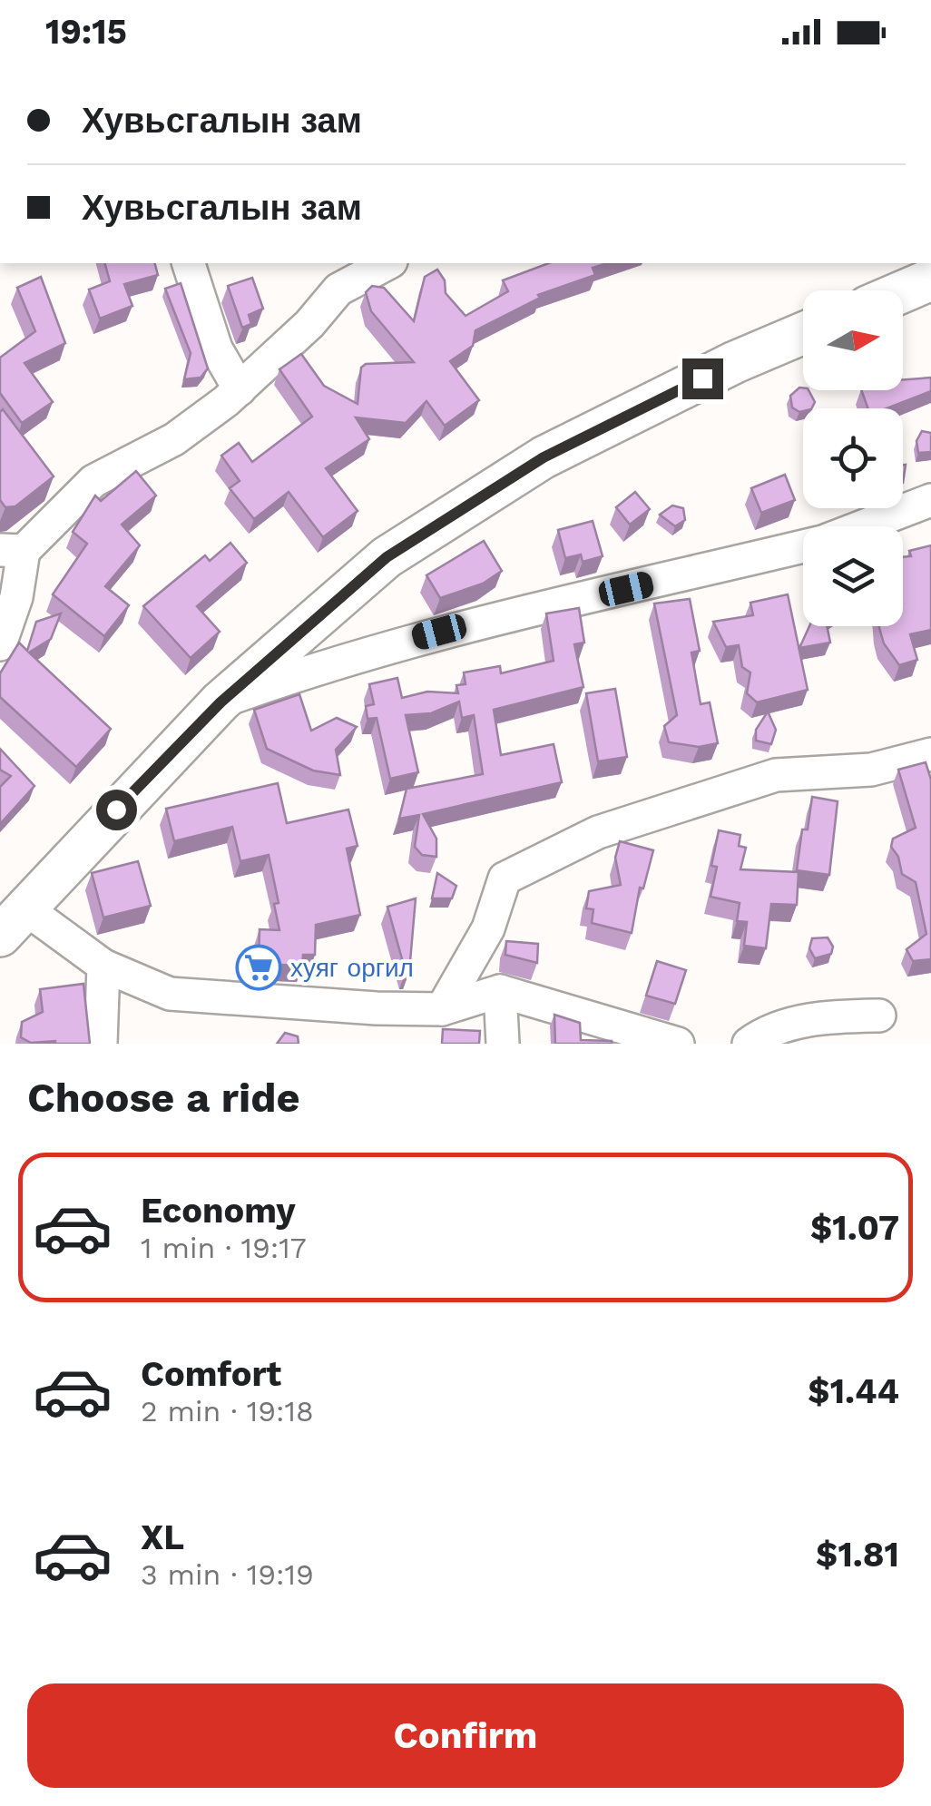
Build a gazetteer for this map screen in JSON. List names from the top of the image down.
{
  "places": {
    "supermarket": ["хуяг оргил"]
  },
  "north": "right",
  "page": {
    "status": "19:15",
    "banner": ["Хувьсгалын зам", "Хувьсгалын зам"],
    "heading": "Choose a ride",
    "list": [
      {
        "name": "Economy",
        "note": "1 min · 19:17",
        "value": "$1.07"
      },
      {
        "name": "Comfort",
        "note": "2 min · 19:18",
        "value": "$1.44"
      },
      {
        "name": "XL",
        "note": "3 min · 19:19",
        "value": "$1.81"
      }
    ],
    "buttons": "Confirm"
  }
}
